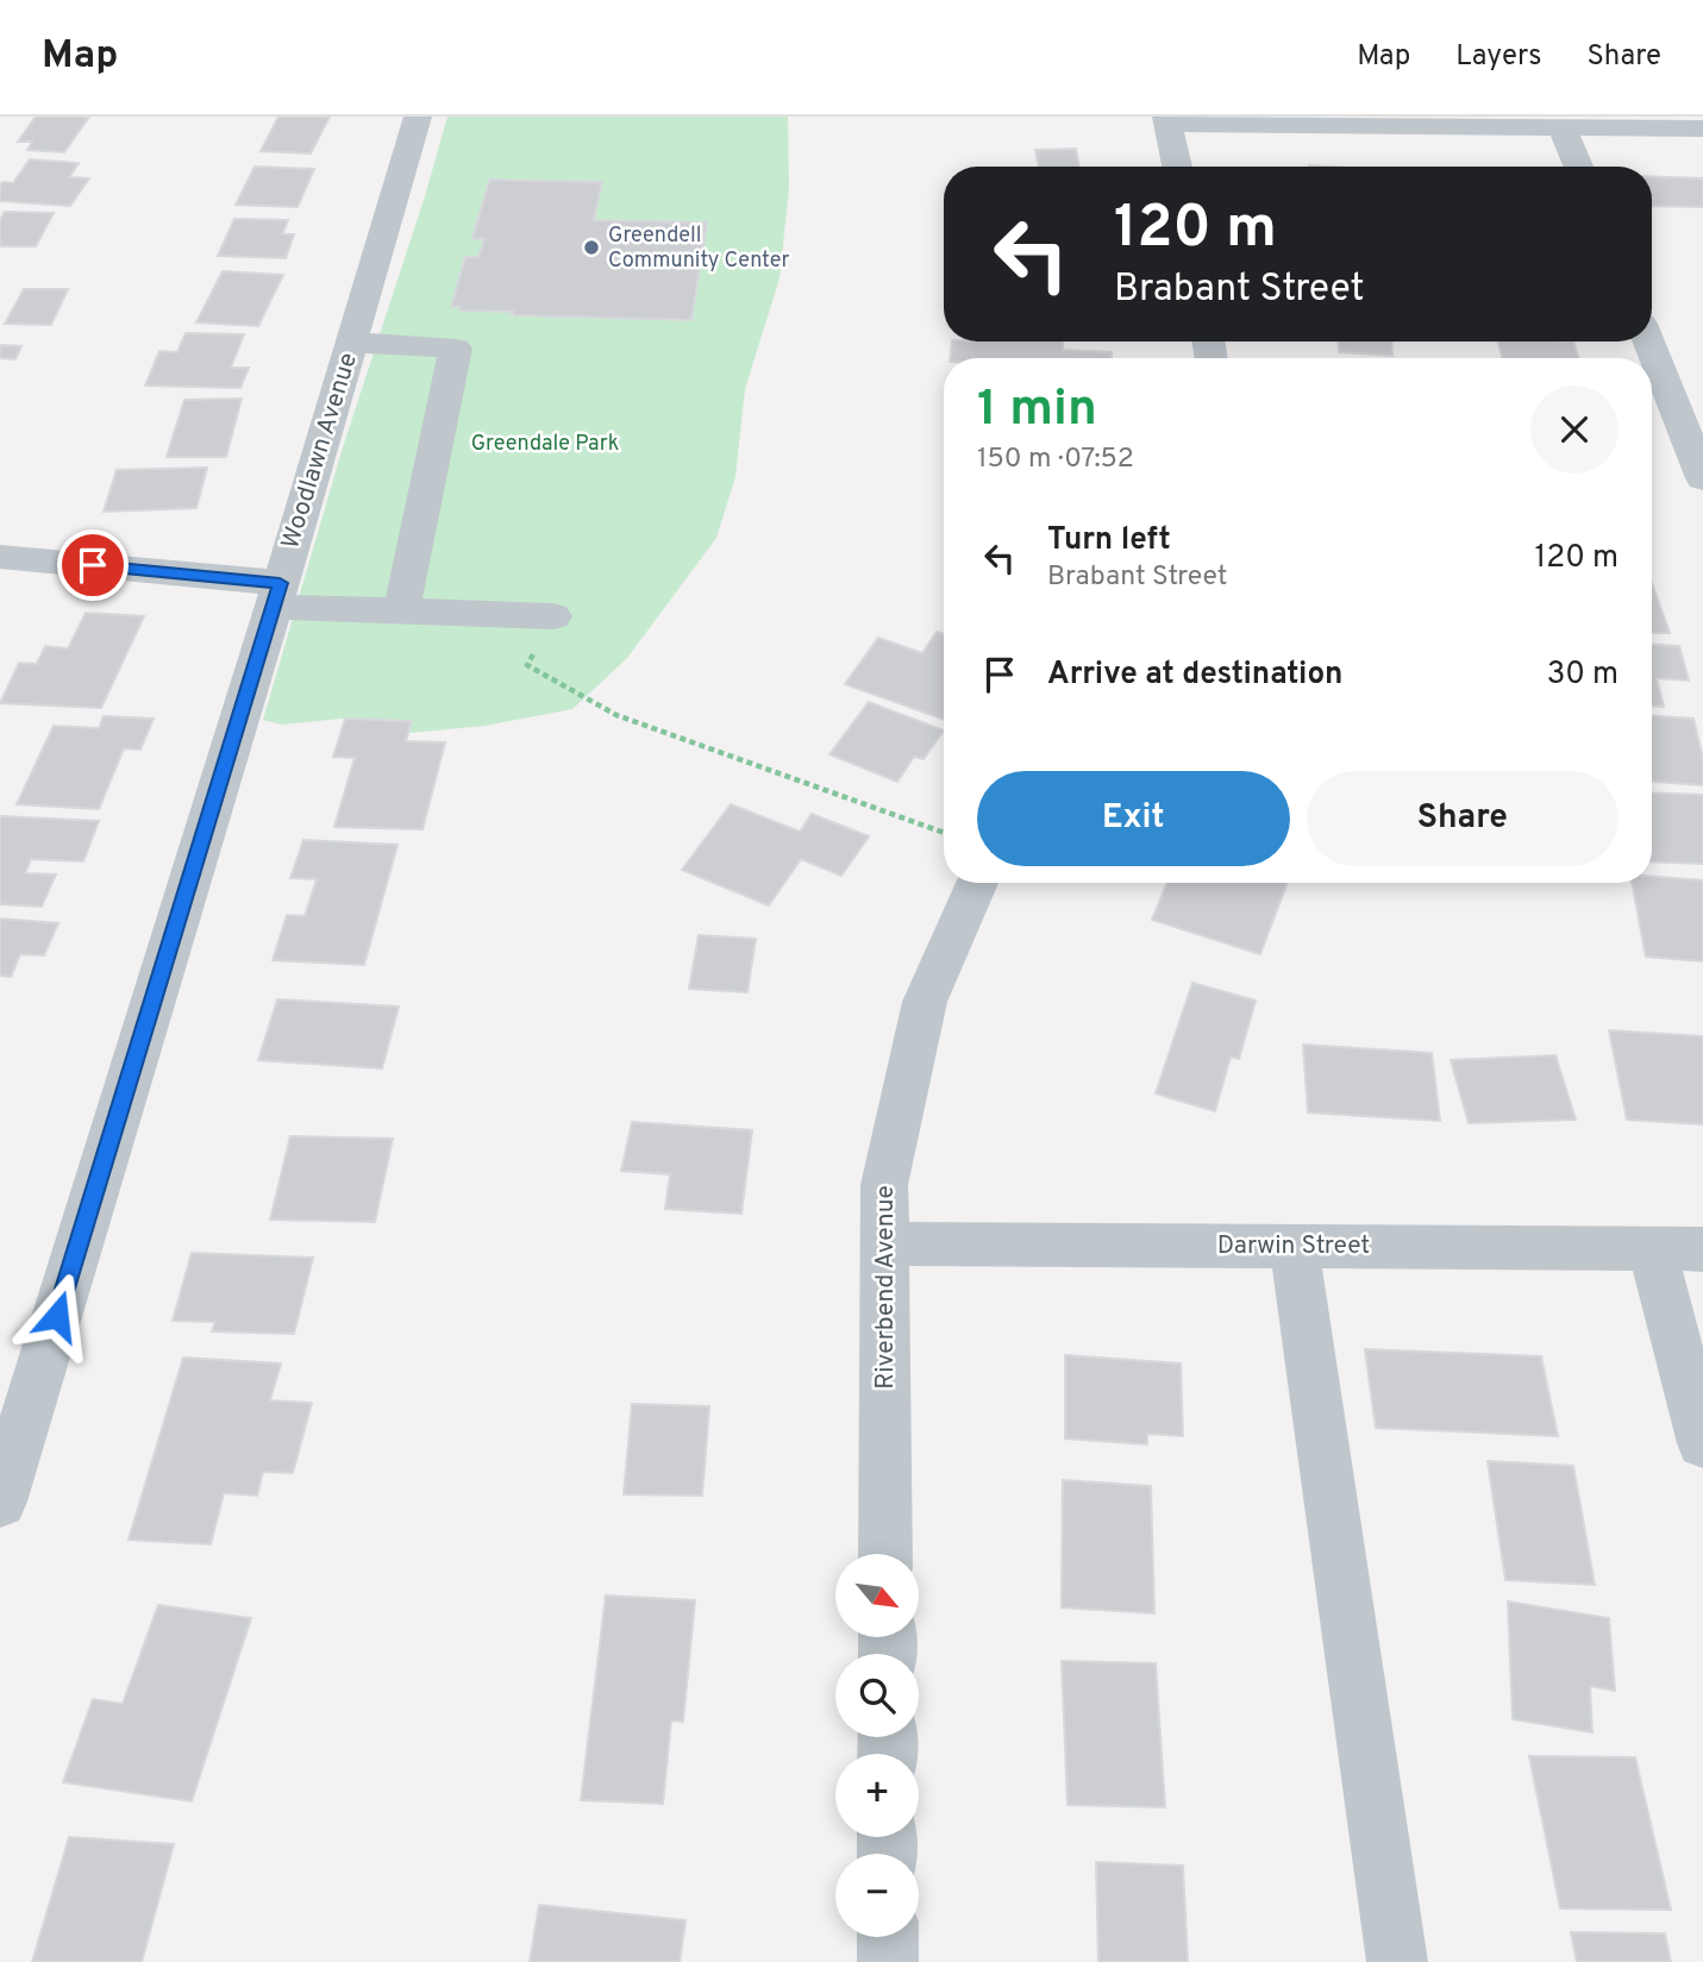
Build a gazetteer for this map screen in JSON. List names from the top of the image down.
{
  "streets": {
    "street": ["Woodlawn Avenue", "Darwin Street", "Riverbend Avenue"]
  },
  "crossings": [
    ["Darwin Street", "Riverbend Avenue"]
  ],
  "parks": ["Greendale Park"],
  "places": ["Greendell Community Center"],
  "north": "bottom right",
  "page": {
    "header": "Map",
    "nav": ["Map", "Layers", "Share"],
    "turn": ["120 m", "Brabant Street"],
    "heading": ["1 min", "150 m · 07:52"],
    "list": [
      {
        "name": "Turn left",
        "note": "Brabant Street",
        "value": "120 m"
      },
      {
        "name": "Arrive at destination",
        "value": "30 m"
      }
    ],
    "buttons": ["Exit", "Share"],
    "map_buttons": ["+", "−"]
  }
}
